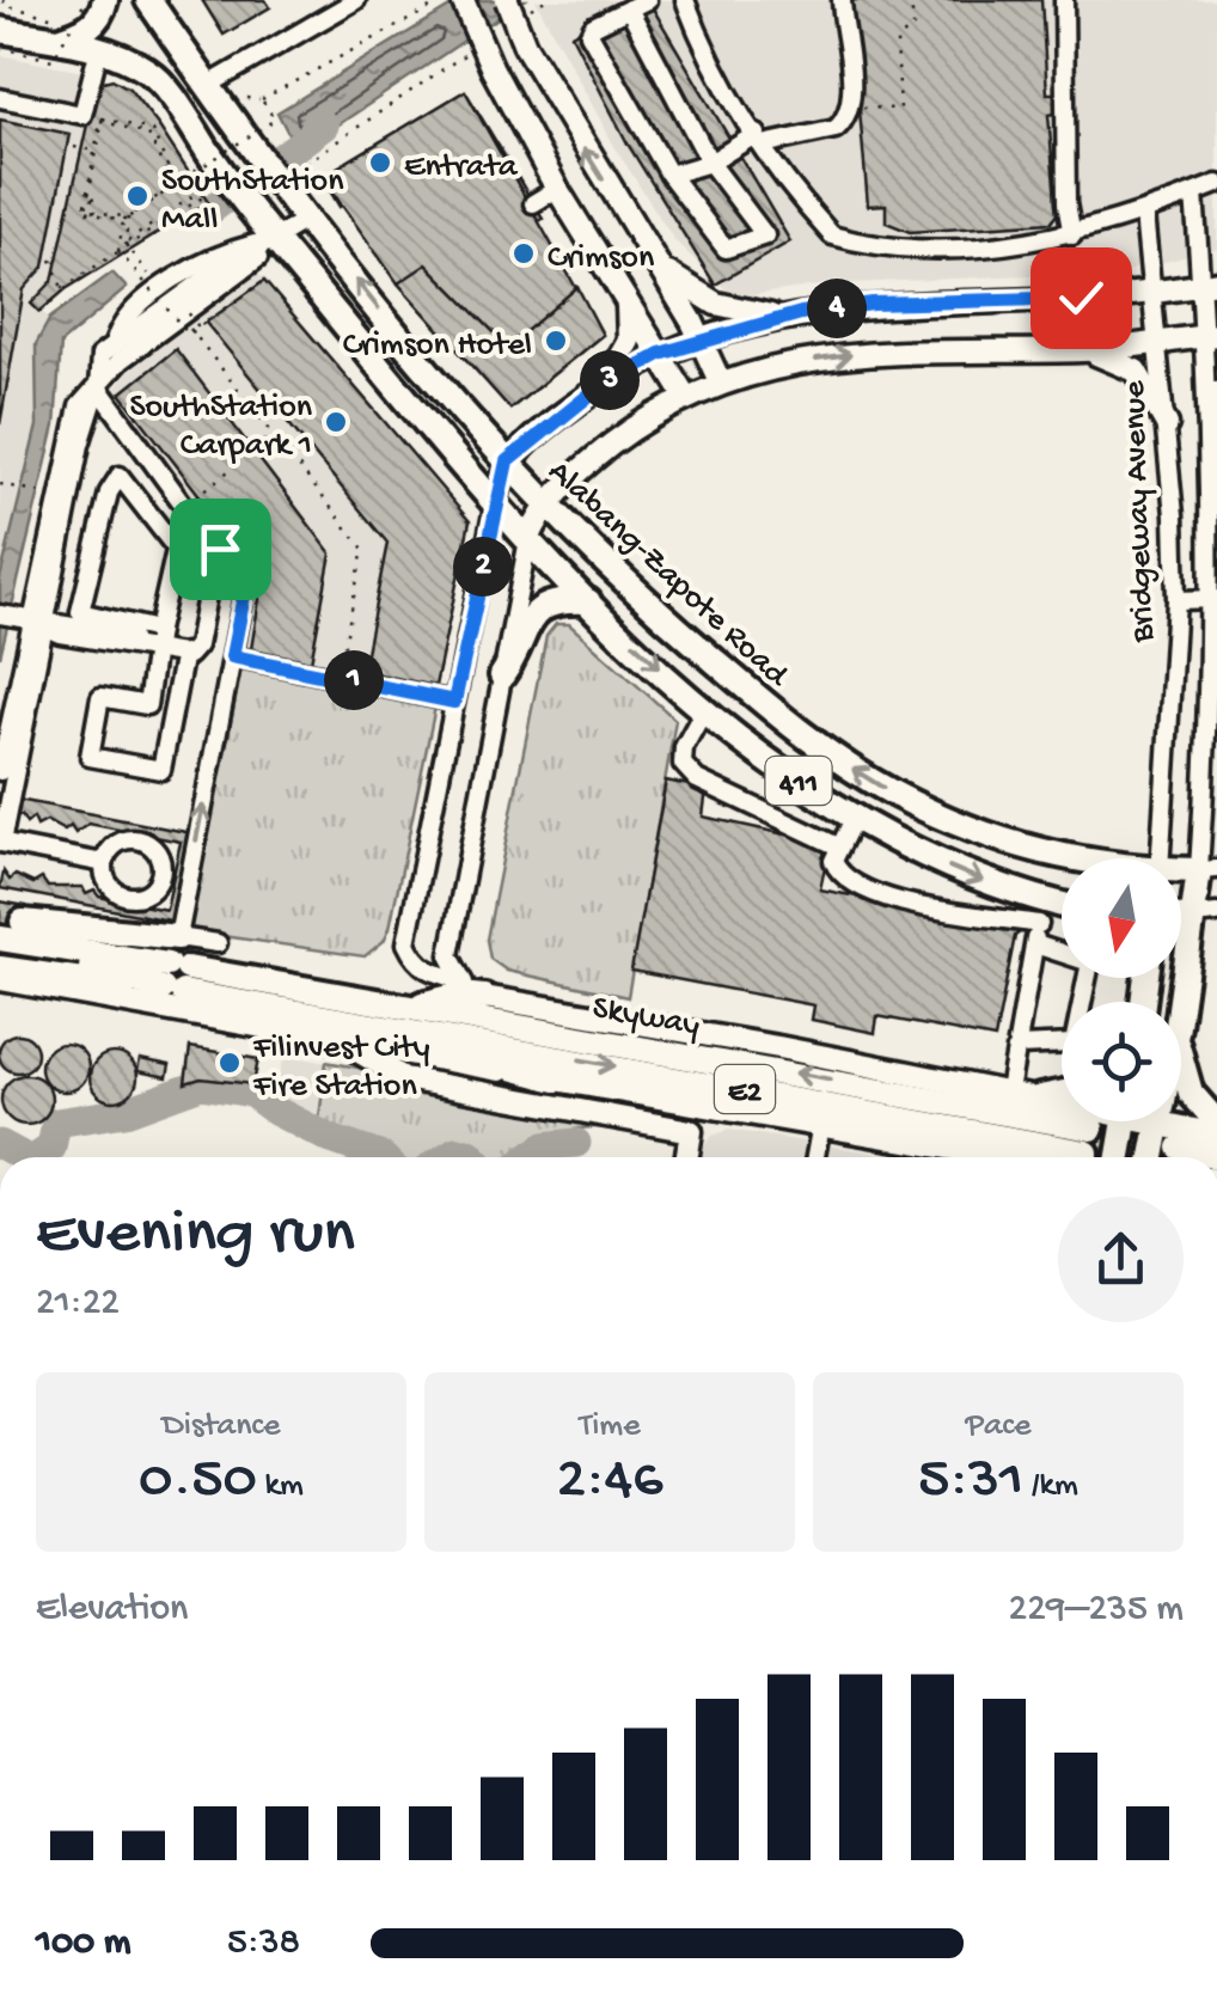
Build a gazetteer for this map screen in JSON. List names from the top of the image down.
{
  "streets": {
    "highway": [
      "Alabang-Zapote Road",
      "411",
      "Skyway",
      "E2"
    ],
    "street": ["Bridgeway Avenue"]
  },
  "crossings": [
    ["Skyway", "E2"]
  ],
  "places": [
    "Entrata",
    "SouthStation Mall",
    "Crimson",
    "Crimson Hotel",
    "SouthStation Carpark 1",
    "Filinvest City Fire Station"
  ],
  "north": "bottom",
  "page": {
    "pins": [
      "4",
      "3",
      "2",
      "1"
    ],
    "heading": ["Evening run", "21:22"],
    "stats": [
      ["Distance", "0.50 km"],
      ["Time", "2:46"],
      ["Pace", "5:31 /km"]
    ],
    "chart": ["Elevation", "229–235 m"],
    "list": [
      {
        "name": "100 m",
        "note": "5:38"
      }
    ]
  }
}
